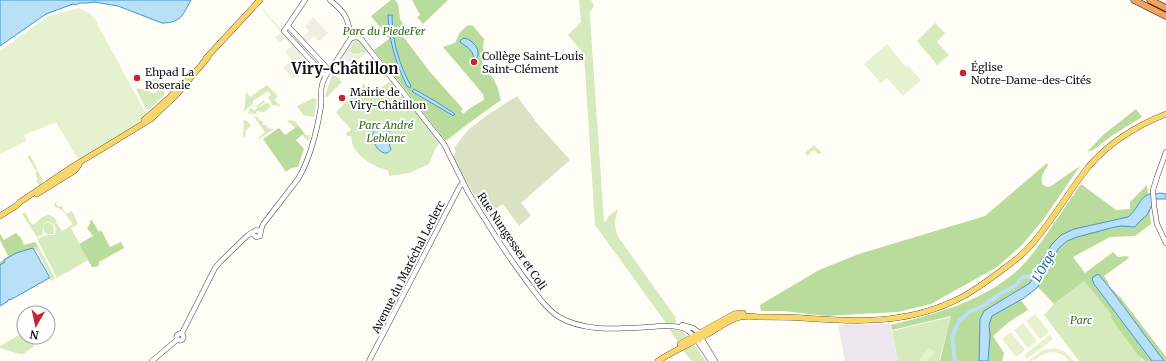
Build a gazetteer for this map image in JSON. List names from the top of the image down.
{
  "streets": {
    "street": ["Rue Nungesser et Coli", "Avenue du Maréchal Leclerc"]
  },
  "crossings": [
    ["Rue Nungesser et Coli", "Avenue du Maréchal Leclerc"]
  ],
  "districts": ["Viry-Châtillon"],
  "water": ["L'Orge"],
  "parks": ["Parc du PiedeFer", "Parc André Leblanc", "Parc"],
  "places": [
    "Collège Saint-Louis Saint-Clément",
    "Église Notre-Dame-des-Cités",
    "Ehpad La Roseraie",
    "Mairie de Viry-Châtillon"
  ],
  "north": "bottom"
}
